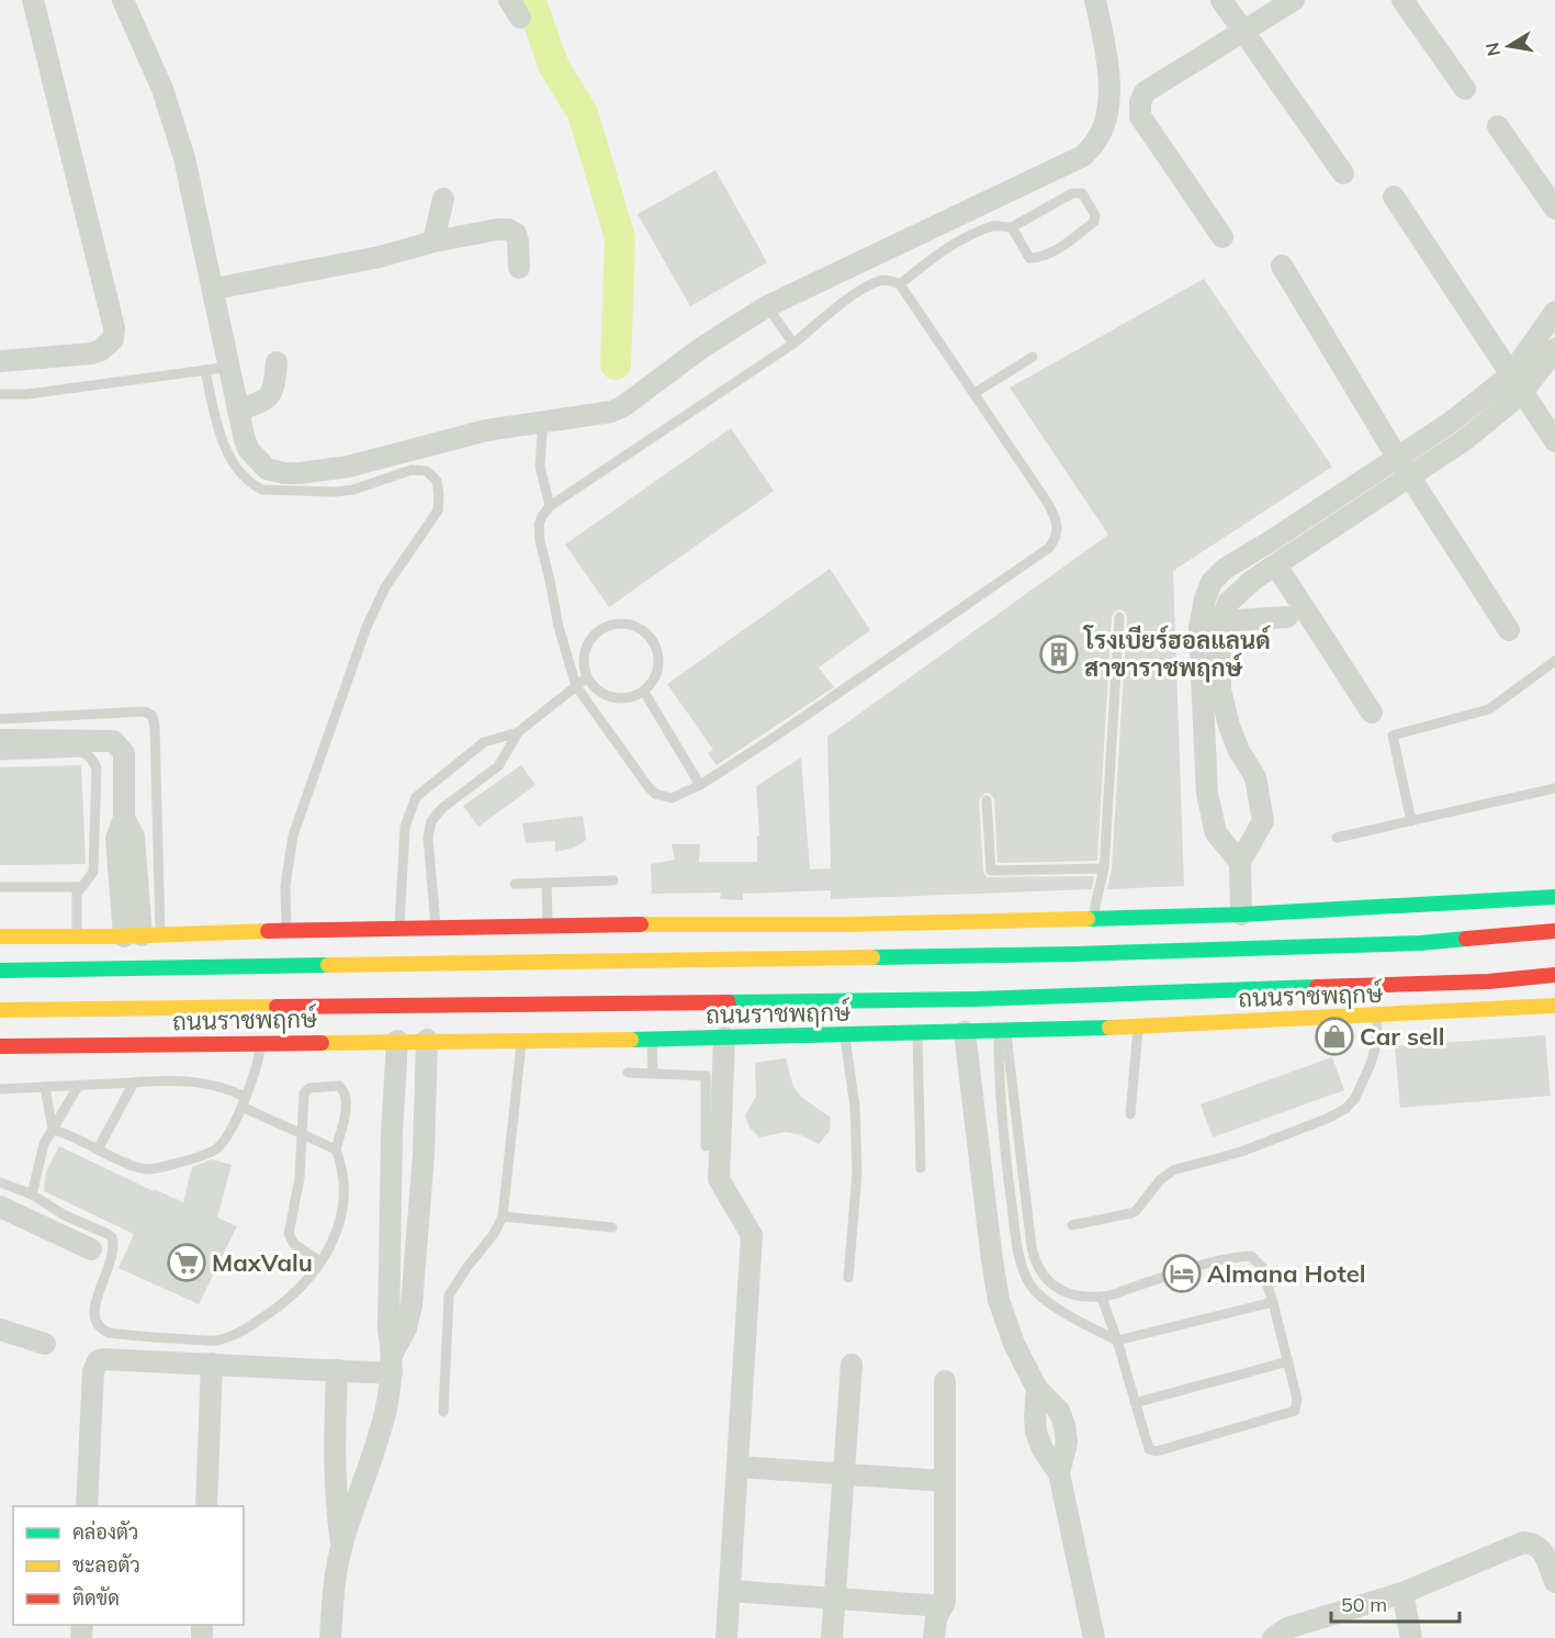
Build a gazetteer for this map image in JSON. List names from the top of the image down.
{
  "streets": {
    "main road": ["ถนนราชพฤกษ์"]
  },
  "places": {
    "building": ["โรงเบียร์ฮอลแลนด์ สาขาราชพฤกษ์"],
    "shop": ["Car sell"],
    "supermarket": ["MaxValu"],
    "hotel": ["Almana Hotel"]
  },
  "legend": ["คล่องตัว", "ชะลอตัว", "ติดขัด"],
  "scale_bar": "50 m",
  "north": "left"
}
